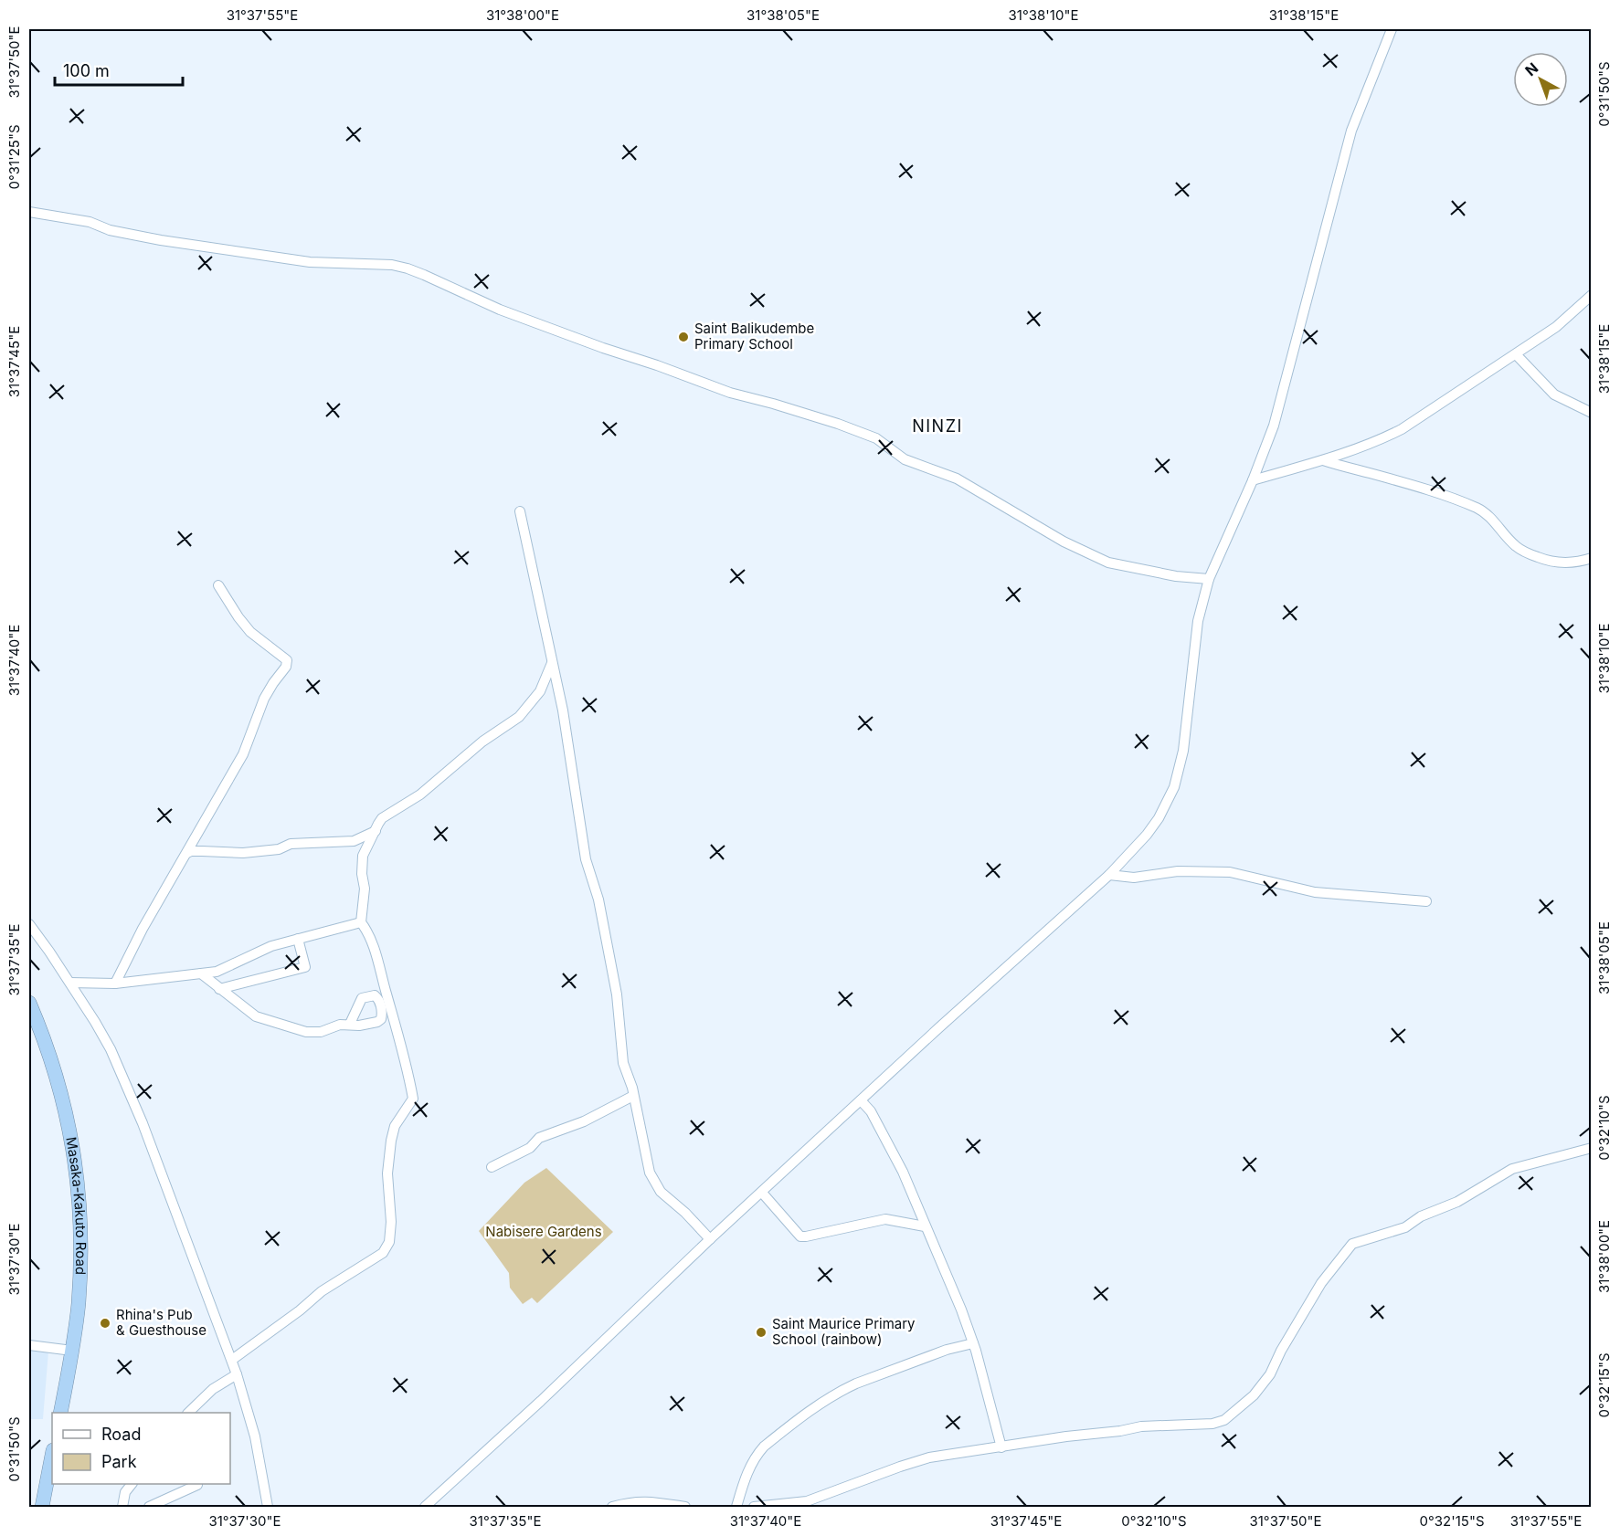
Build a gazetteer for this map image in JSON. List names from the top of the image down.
{
  "streets": {
    "highway": ["Masaka-Kakuto Road"]
  },
  "districts": ["NINZI"],
  "parks": ["Nabisere Gardens"],
  "places": ["Saint Balikudembe Primary School", "Rhina's Pub & Guesthouse", "Saint Maurice Primary School (rainbow)"],
  "legend": ["Road", "Park"],
  "scale_bar": "100 m",
  "north": "top left",
  "coordinates": [
    "31°37'55\"E",
    "31°38'00\"E",
    "31°38'05\"E",
    "31°38'10\"E",
    "31°38'15\"E",
    "31°37'50\"E",
    "0°31'50\"S",
    "0°31'25\"S",
    "31°37'45\"E",
    "31°37'40\"E",
    "31°37'35\"E",
    "0°32'10\"S",
    "31°37'30\"E",
    "0°32'15\"S"
  ]
}
